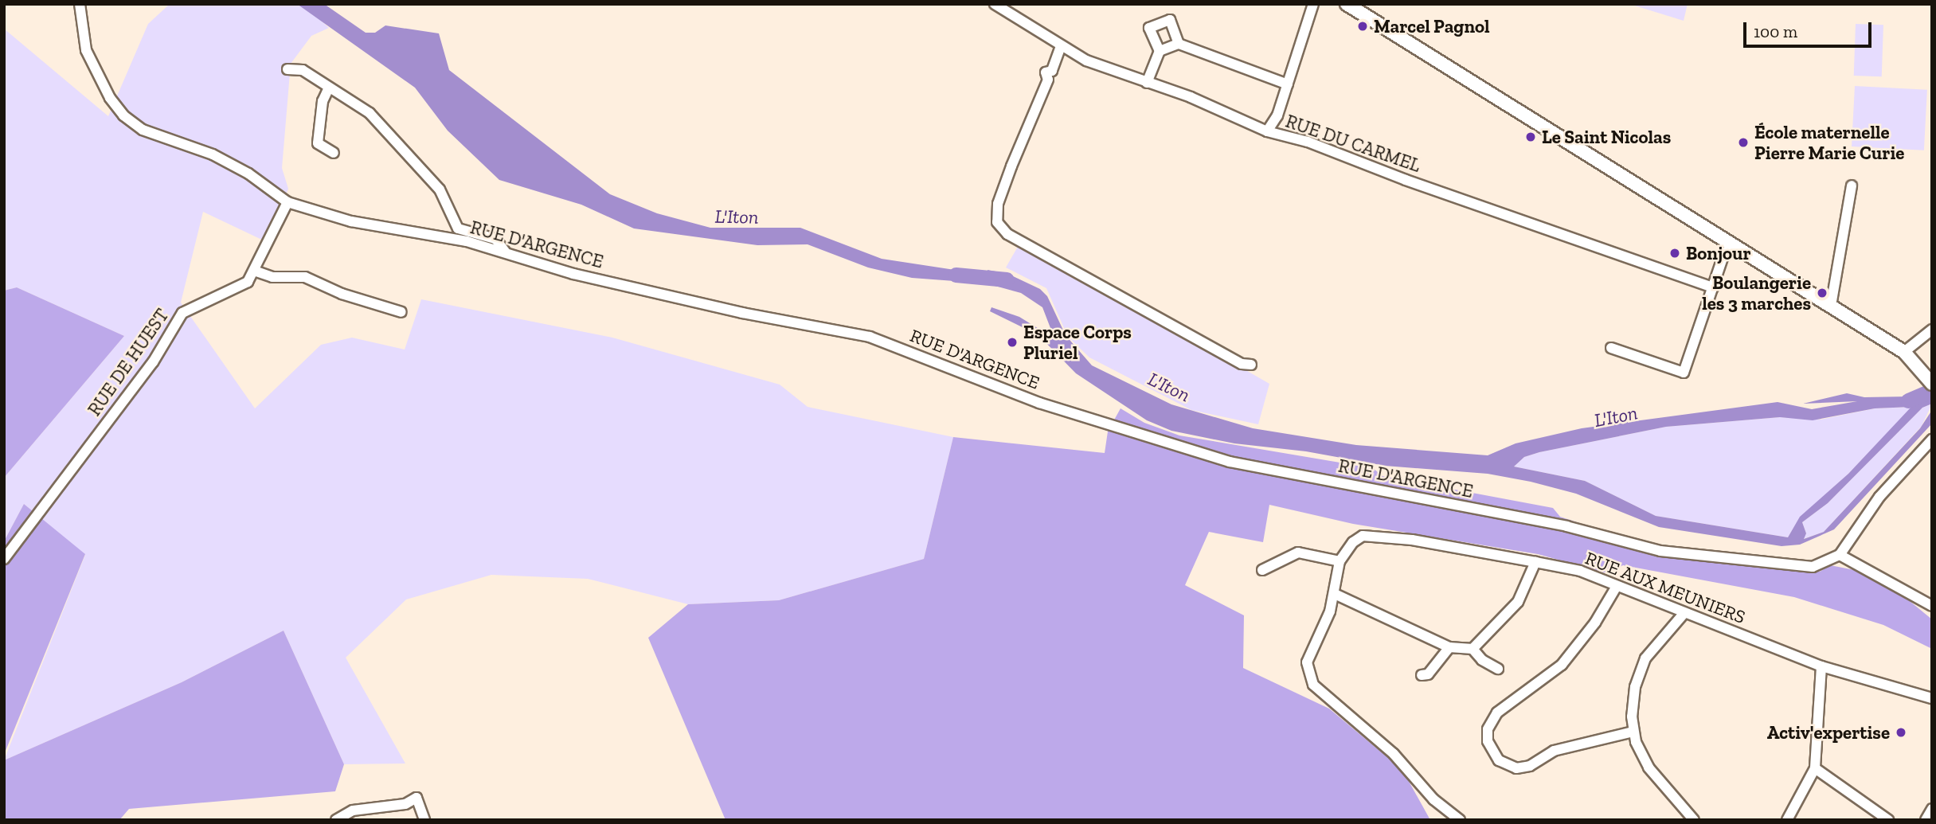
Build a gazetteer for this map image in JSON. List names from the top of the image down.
{
  "streets": {
    "street": [
      "RUE DU CARMEL",
      "RUE D'ARGENCE",
      "RUE DE HUEST",
      "RUE AUX MEUNIERS"
    ]
  },
  "crossings": [
    ["RUE D'ARGENCE", "RUE DE HUEST"]
  ],
  "water": ["L'Iton"],
  "places": [
    "Marcel Pagnol",
    "Le Saint Nicolas",
    "École maternelle Pierre Marie Curie",
    "Bonjour",
    "Boulangerie les 3 marches",
    "Espace Corps Pluriel",
    "Activ'expertise"
  ],
  "scale_bar": "100 m"
}
